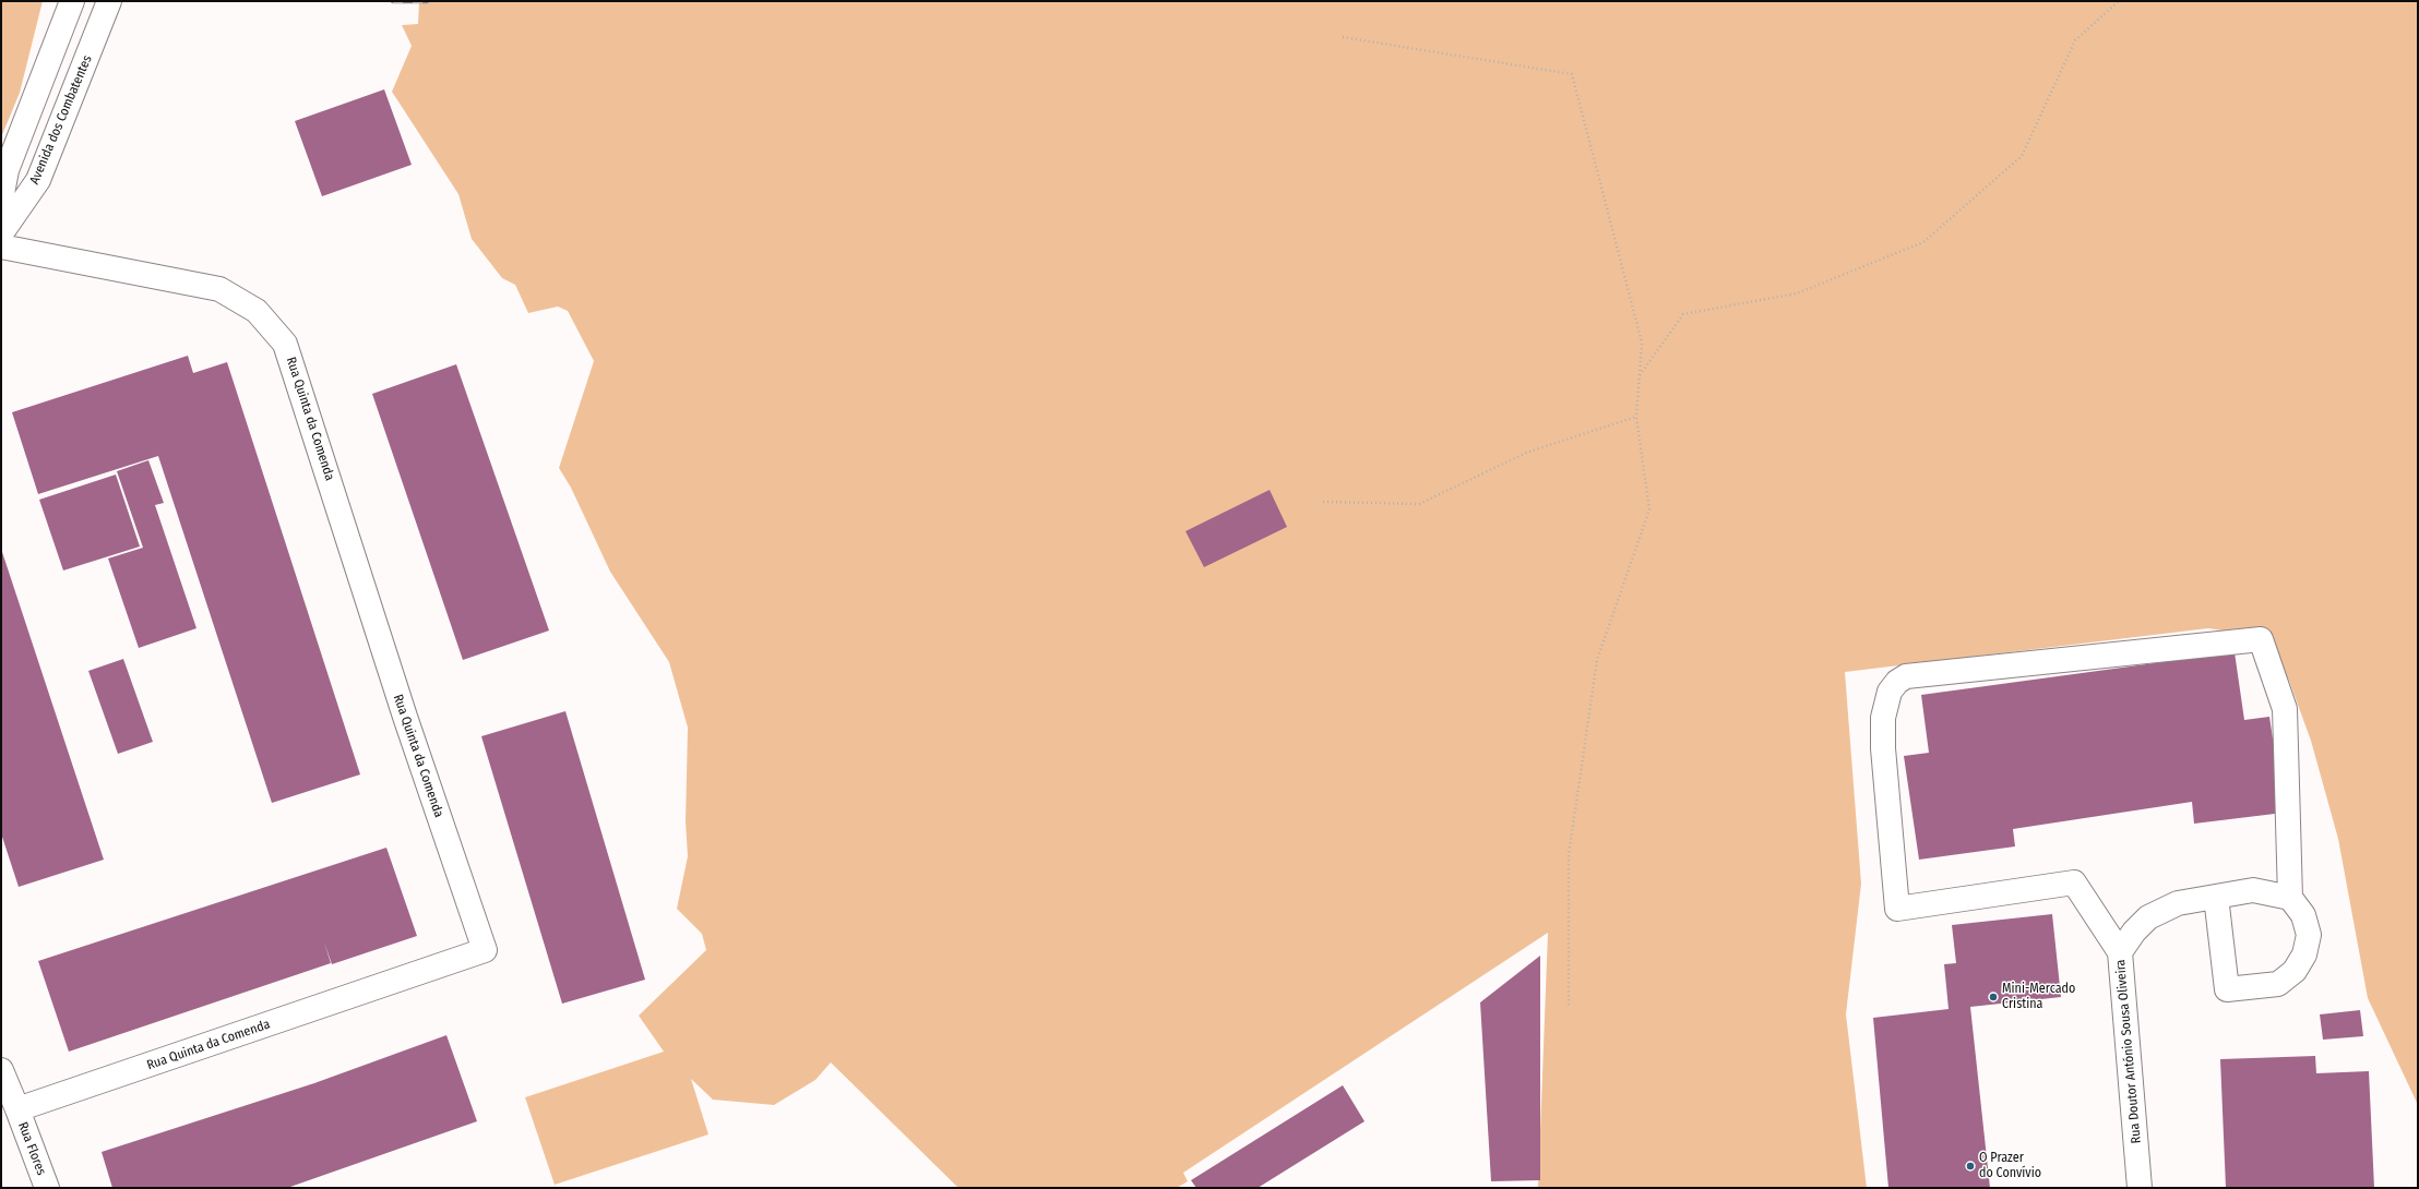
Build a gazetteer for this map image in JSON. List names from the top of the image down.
{
  "streets": {
    "street": [
      "Avenida dos Combatentes",
      "Rua Quinta da Comenda",
      "Rua Doutor António Sousa Oliveira",
      "Rua Flores"
    ]
  },
  "crossings": [
    ["Rua Quinta da Comenda", "Rua Flores"]
  ],
  "places": ["Mini-Mercado Cristina", "O Prazer do Convívio"]
}
